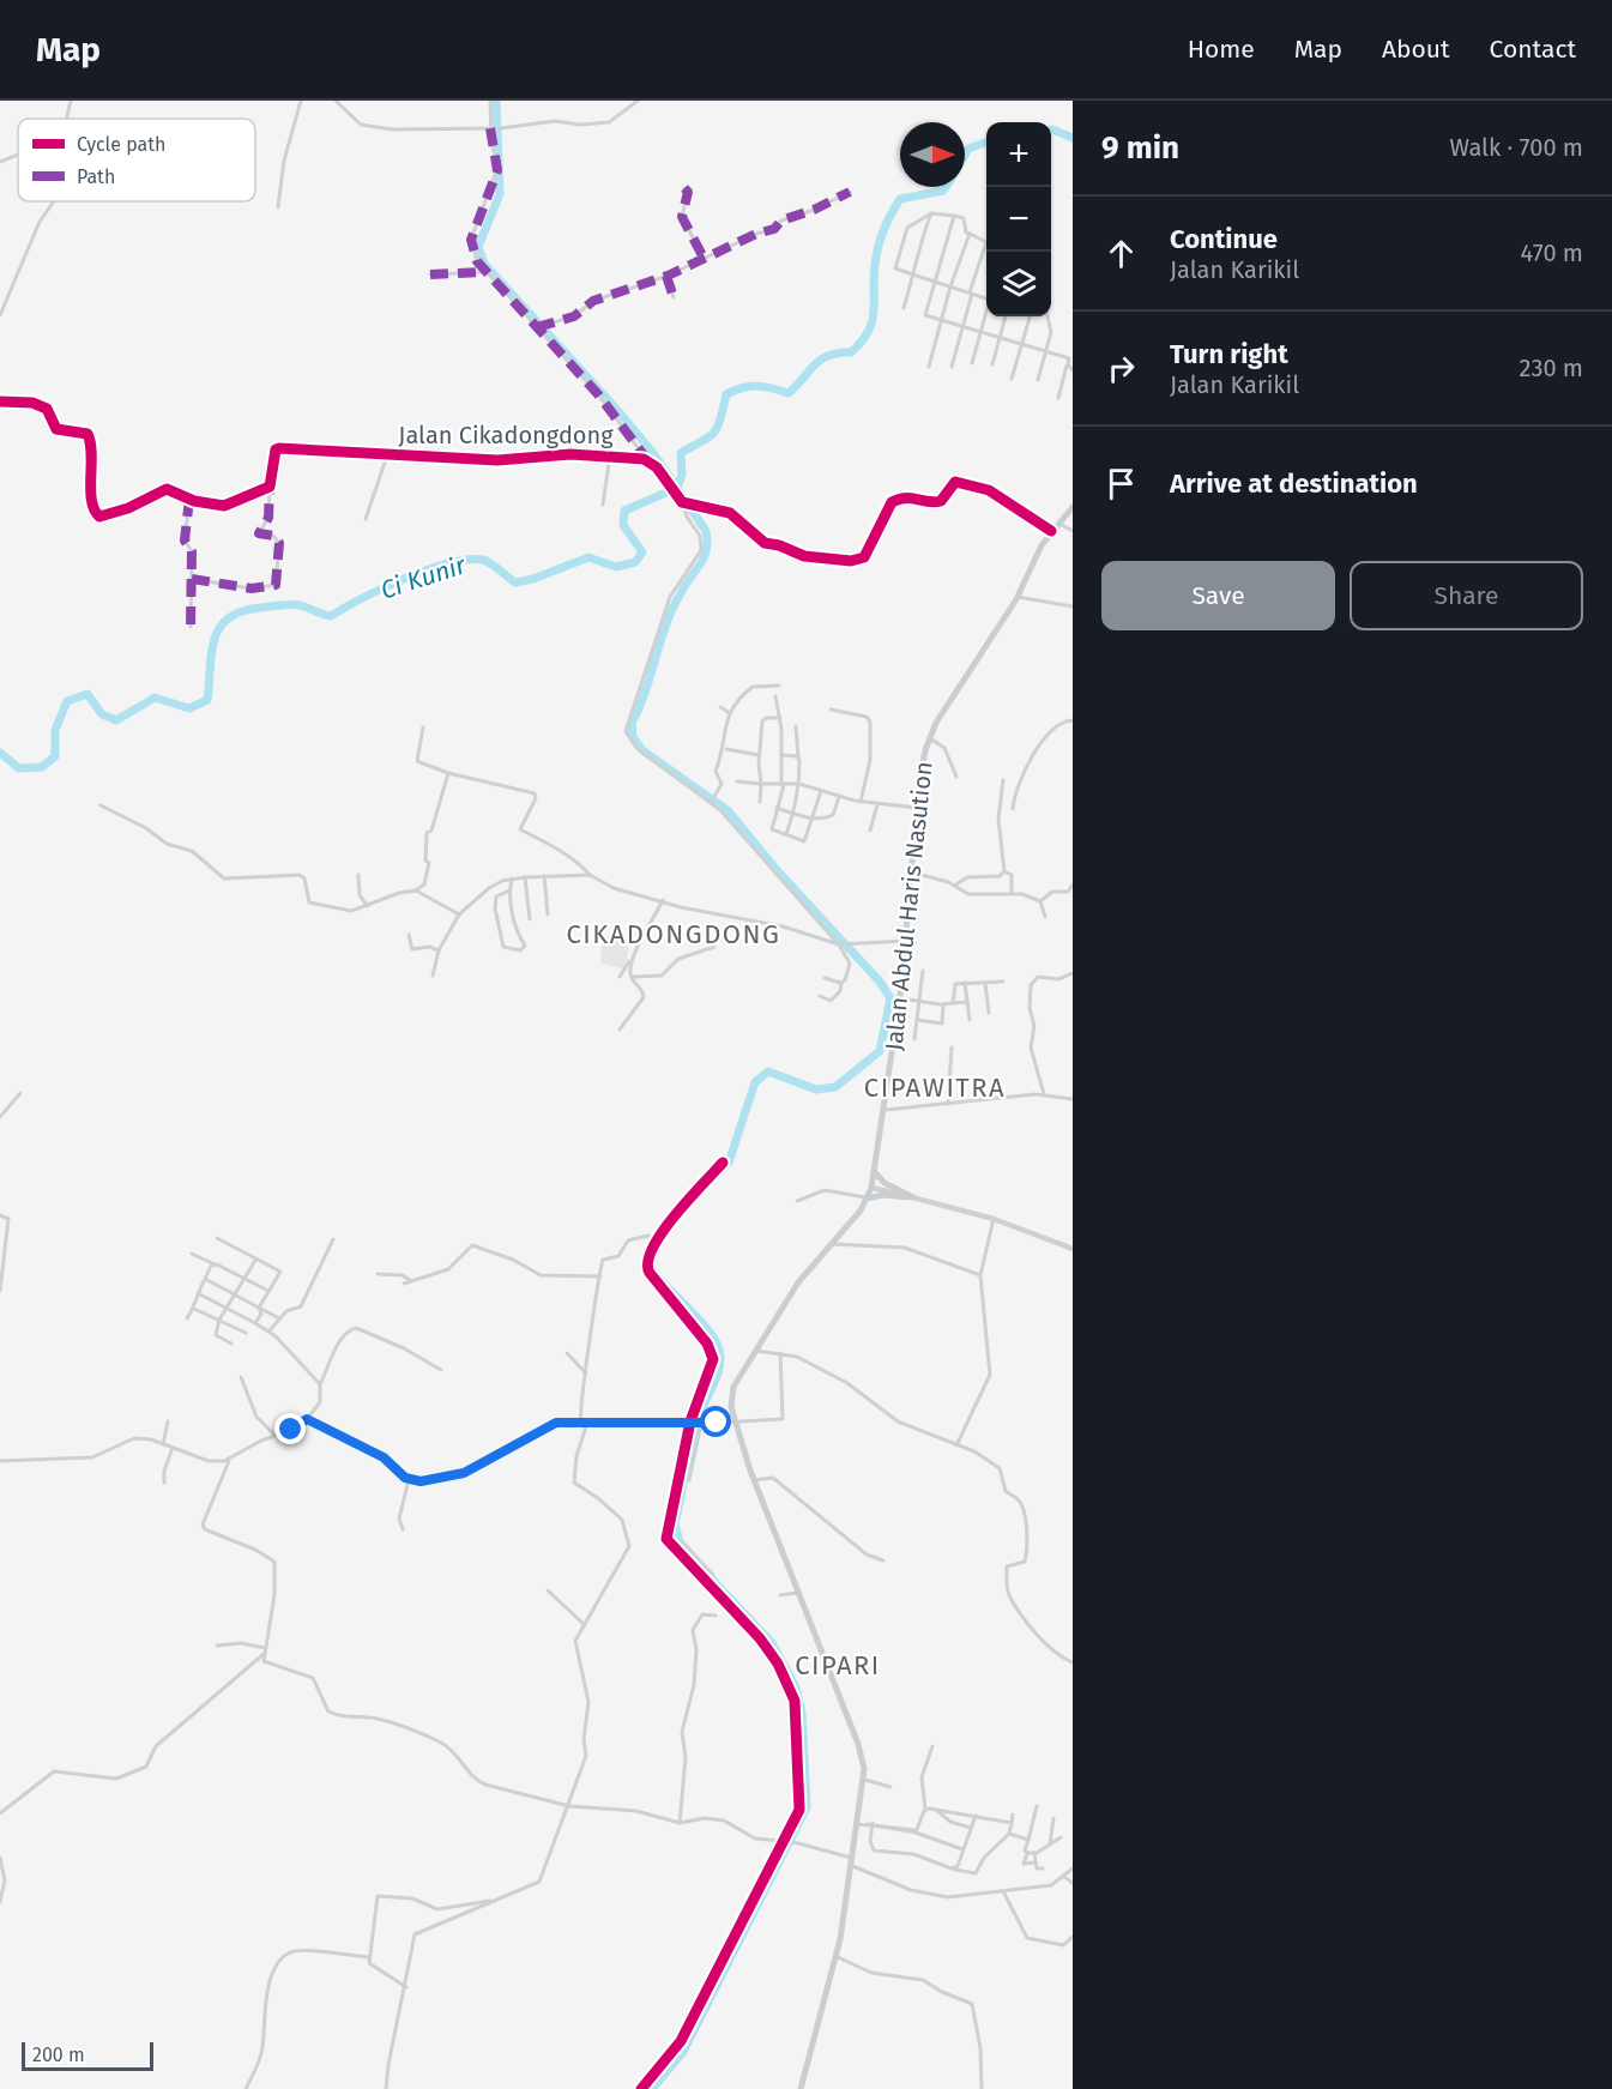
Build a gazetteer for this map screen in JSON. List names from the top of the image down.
{
  "streets": {
    "main road": ["Jalan Abdul Haris Nasution"],
    "street": ["Jalan Cikadongdong"]
  },
  "districts": ["CIKADONGDONG", "CIPAWITRA", "CIPARI"],
  "water": ["Ci Kunir"],
  "legend": ["Cycle path", "Path"],
  "scale_bar": "200 m",
  "north": "right",
  "page": {
    "header": "Map",
    "nav": [
      "Home",
      "Map",
      "About",
      "Contact"
    ],
    "heading": ["9 min", "Walk · 700 m"],
    "map_buttons": ["+", "−"],
    "list": [
      ["Continue", "Jalan Karikil", "470 m"],
      ["Turn right", "Jalan Karikil", "230 m"],
      "Arrive at destination"
    ],
    "buttons": ["Save", "Share"],
    "scale": "200 m"
  }
}
